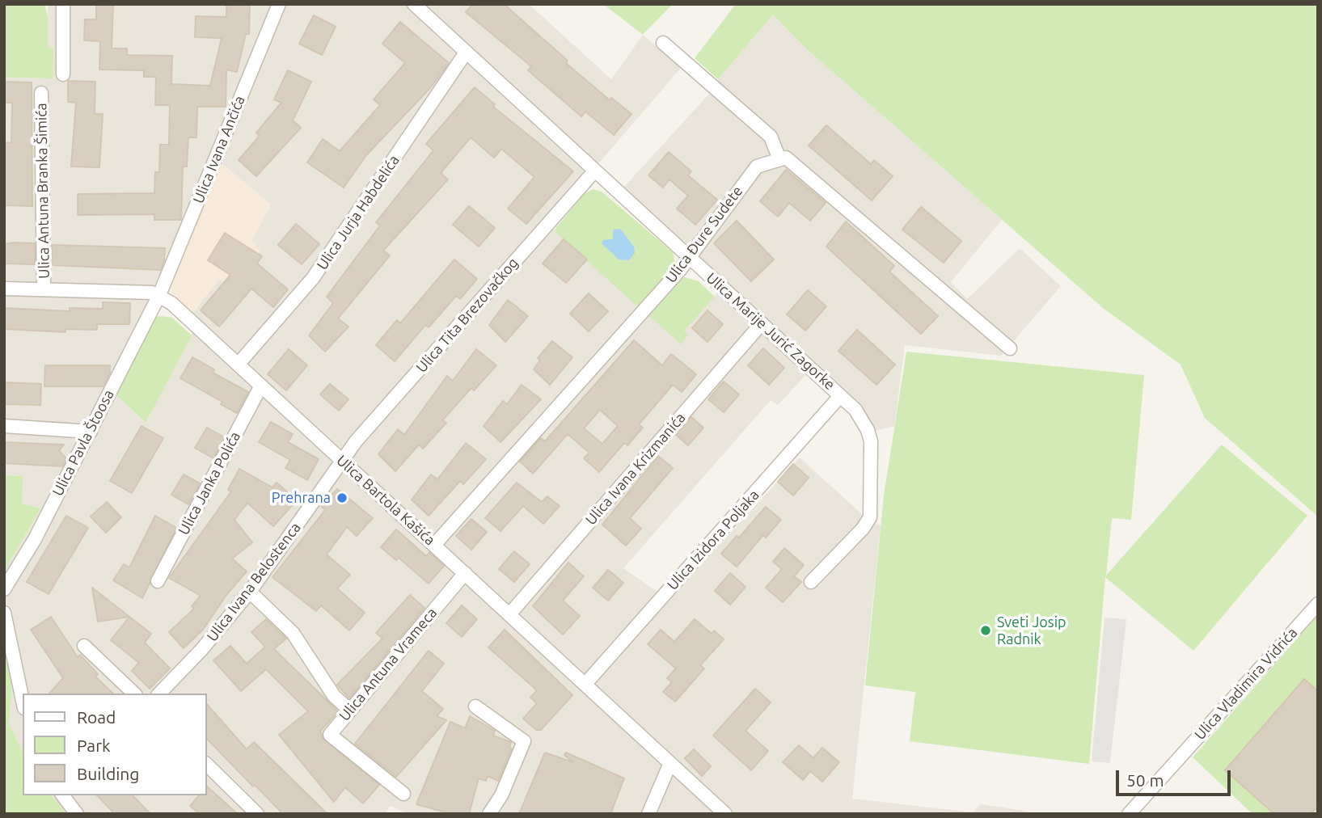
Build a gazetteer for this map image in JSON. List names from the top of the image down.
{
  "streets": {
    "street": [
      "Ulica Ivana Ančića",
      "Ulica Antuna Branka Šimića",
      "Ulica Jurja Habdelića",
      "Ulica Đure Sudete",
      "Ulica Tita Brezovačkog",
      "Ulica Marije Jurić Zagorke",
      "Ulica Pavla Štoosa",
      "Ulica Ivana Krizmanića",
      "Ulica Janka Polića",
      "Ulica Bartola Kašića",
      "Ulica Izidora Poljaka",
      "Ulica Ivana Belostenca",
      "Ulica Antuna Vrameca",
      "Ulica Vladimira Vidrića"
    ]
  },
  "crossings": [
    ["Ulica Ivana Ančića", "Ulica Pavla Štoosa"],
    ["Ulica Ivana Ančića", "Ulica Bartola Kašića"],
    ["Ulica Jurja Habdelića", "Ulica Marije Jurić Zagorke"],
    ["Ulica Jurja Habdelića", "Ulica Bartola Kašića"],
    ["Ulica Đure Sudete", "Ulica Marije Jurić Zagorke"],
    ["Ulica Đure Sudete", "Ulica Bartola Kašića"],
    ["Ulica Tita Brezovačkog", "Ulica Marije Jurić Zagorke"],
    ["Ulica Tita Brezovačkog", "Ulica Bartola Kašića"],
    ["Ulica Tita Brezovačkog", "Ulica Ivana Belostenca"],
    ["Ulica Marije Jurić Zagorke", "Ulica Ivana Krizmanića"],
    ["Ulica Marije Jurić Zagorke", "Ulica Izidora Poljaka"],
    ["Ulica Pavla Štoosa", "Ulica Bartola Kašića"],
    ["Ulica Ivana Krizmanića", "Ulica Bartola Kašića"],
    ["Ulica Janka Polića", "Ulica Bartola Kašića"],
    ["Ulica Bartola Kašića", "Ulica Izidora Poljaka"],
    ["Ulica Bartola Kašića", "Ulica Ivana Belostenca"],
    ["Ulica Bartola Kašića", "Ulica Antuna Vrameca"]
  ],
  "places": ["Prehrana", "Sveti Josip Radnik"],
  "legend": ["Road", "Park", "Building"],
  "scale_bar": "50 m"
}
